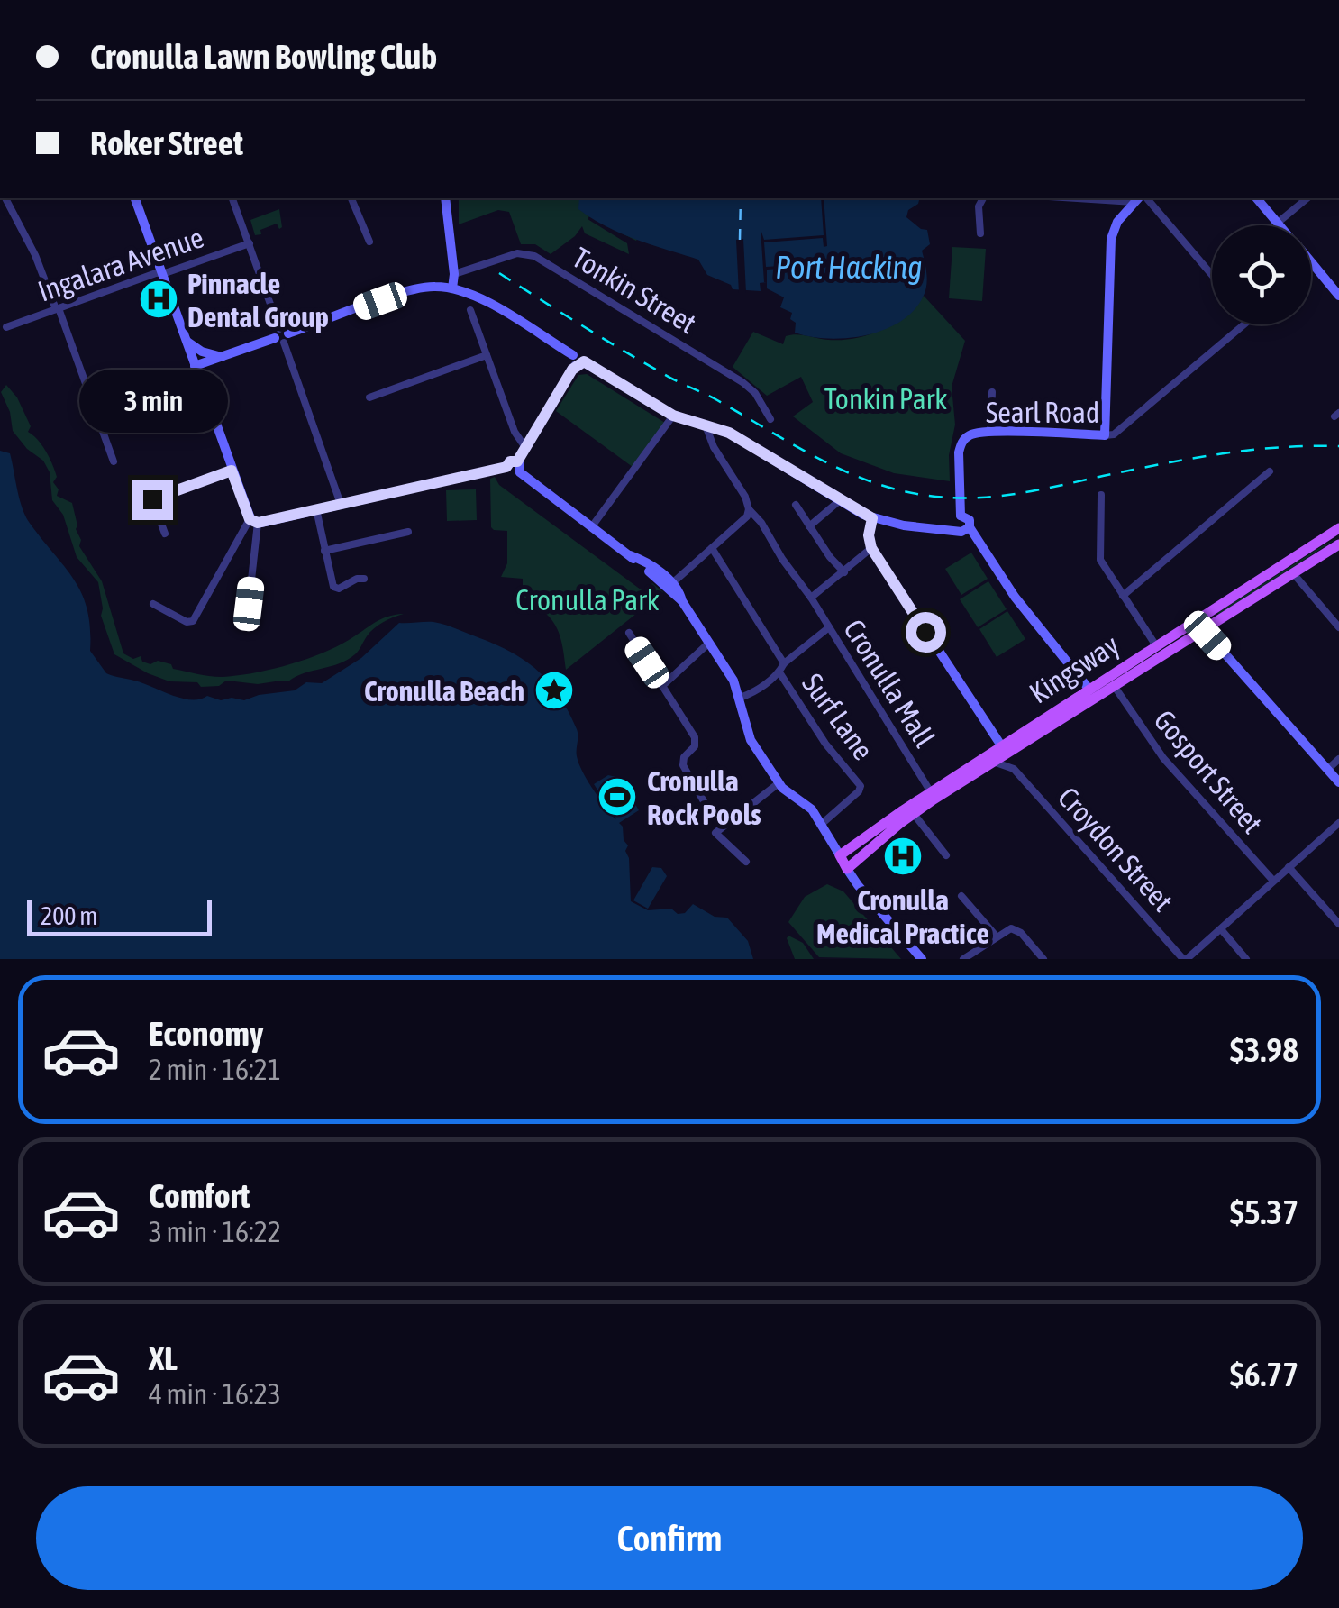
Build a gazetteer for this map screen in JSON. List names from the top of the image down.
{
  "streets": {
    "main road": ["Kingsway"],
    "street": [
      "Ingalara Avenue",
      "Tonkin Street",
      "Searl Road",
      "Cronulla Mall",
      "Surf Lane",
      "Gosport Street",
      "Croydon Street"
    ]
  },
  "crossings": [
    ["Kingsway", "Cronulla Mall"],
    ["Kingsway", "Gosport Street"]
  ],
  "water": ["Port Hacking"],
  "parks": ["Tonkin Park", "Cronulla Park"],
  "places": {
    "hospital": ["Pinnacle Dental Group", "Cronulla Medical Practice"],
    "place": ["Cronulla Beach"],
    "sports": ["Cronulla Rock Pools"]
  },
  "scale_bar": "200 m",
  "page": {
    "banner": ["Cronulla Lawn Bowling Club", "Roker Street"],
    "bubble": "3 min",
    "scale": "200 m",
    "list": [
      {
        "name": "Economy",
        "note": "2 min · 16:21",
        "value": "$3.98"
      },
      {
        "name": "Comfort",
        "note": "3 min · 16:22",
        "value": "$5.37"
      },
      {
        "name": "XL",
        "note": "4 min · 16:23",
        "value": "$6.77"
      }
    ],
    "buttons": "Confirm"
  }
}
